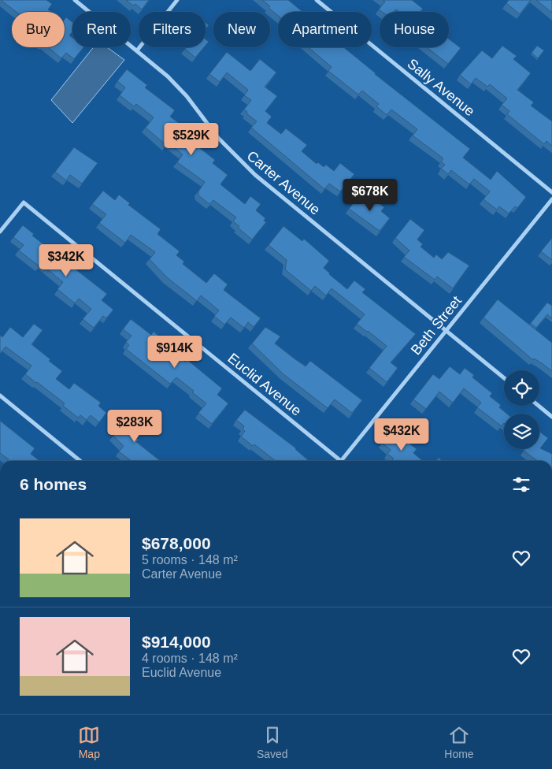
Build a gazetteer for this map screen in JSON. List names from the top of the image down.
{
  "streets": {
    "street": [
      "Sally Avenue",
      "Carter Avenue",
      "Beth Street",
      "Euclid Avenue"
    ]
  },
  "crossings": [
    ["Carter Avenue", "Beth Street"],
    ["Beth Street", "Euclid Avenue"]
  ],
  "page": {
    "chip": [
      "Buy",
      "Rent",
      "Filters",
      "New",
      "Apartment",
      "House"
    ],
    "price": [
      "$529K",
      "$678K",
      "$342K",
      "$914K",
      "$283K",
      "$432K"
    ],
    "heading": "6 homes",
    "list": [
      {
        "name": "$678,000",
        "note": "5 rooms · 148 m² · Carter Avenue"
      },
      {
        "name": "$914,000",
        "note": "4 rooms · 148 m² · Euclid Avenue"
      }
    ],
    "tabs": ["Map", "Saved", "Home"]
  }
}
